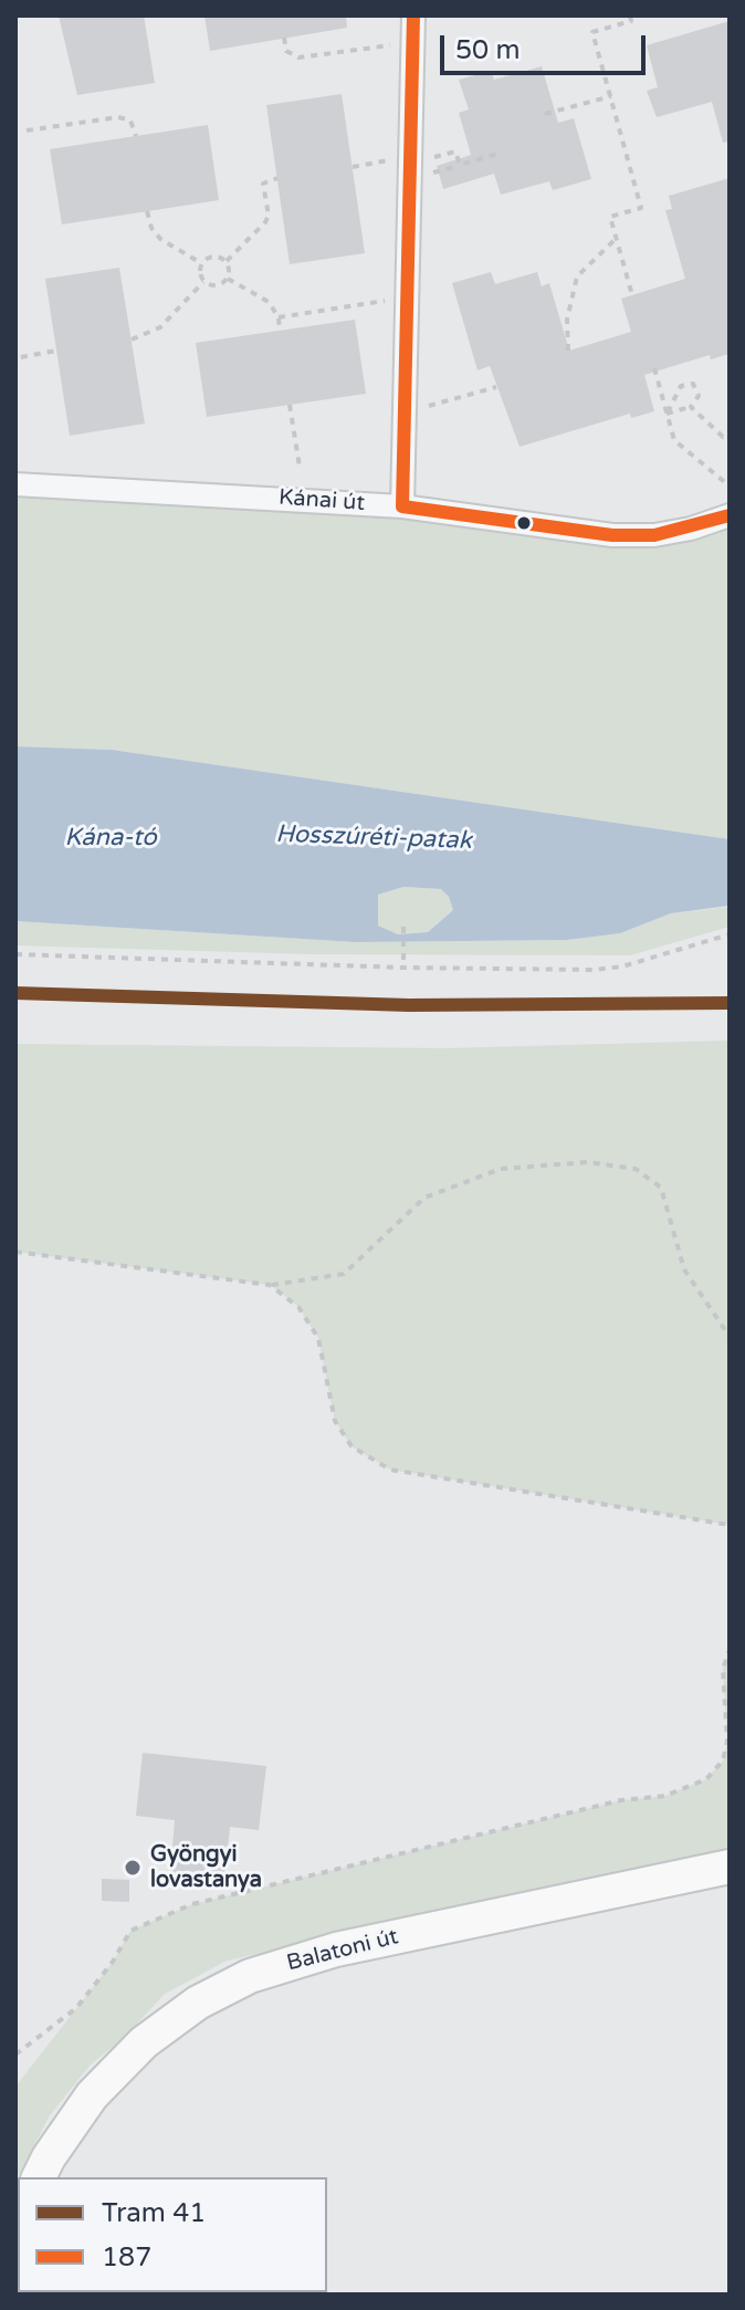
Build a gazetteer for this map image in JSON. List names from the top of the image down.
{
  "streets": {
    "main road": ["Balatoni út"],
    "street": ["Kánai út"]
  },
  "water": ["Kána-tó", "Hosszúréti-patak"],
  "places": ["Gyöngyi lovastanya"],
  "lines": ["transit line 187", "tram line 41"],
  "legend": ["Tram 41", "187"],
  "scale_bar": "50 m"
}
